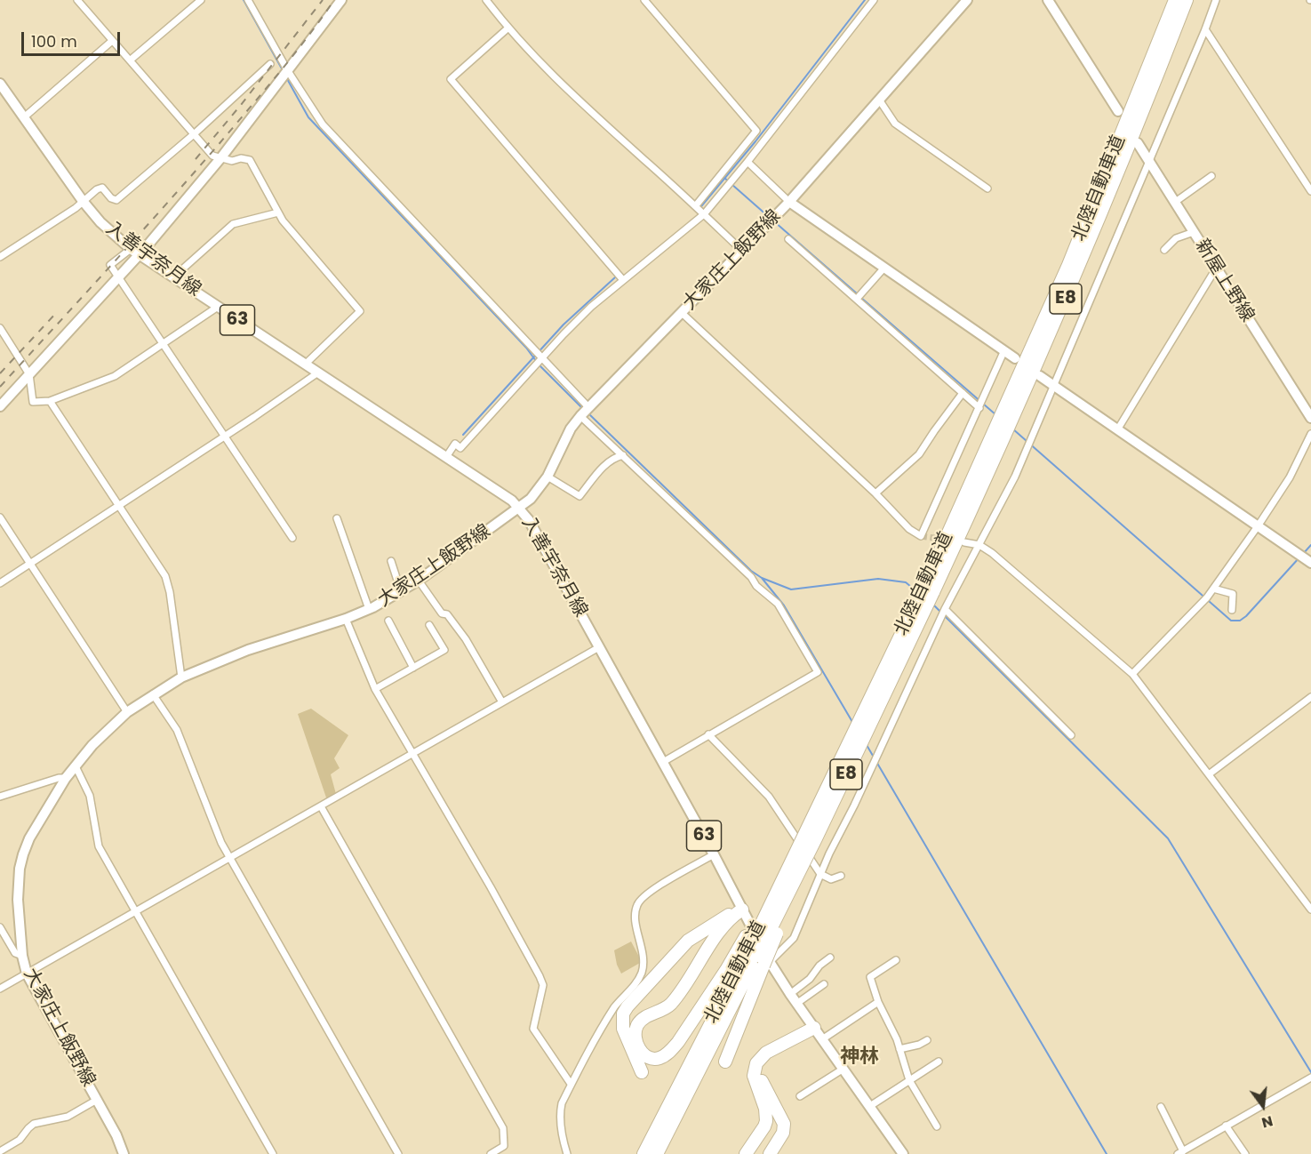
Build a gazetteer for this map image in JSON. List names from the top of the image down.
{
  "streets": {
    "highway": ["北陸自動車道", "E8"],
    "main road": [
      "入善宇奈月線",
      "大家庄上飯野線",
      "新屋上野線",
      "63"
    ]
  },
  "crossings": [
    ["北陸自動車道", "入善宇奈月線"],
    ["入善宇奈月線", "大家庄上飯野線"]
  ],
  "districts": ["神林"],
  "scale_bar": "100 m",
  "north": "bottom"
}
